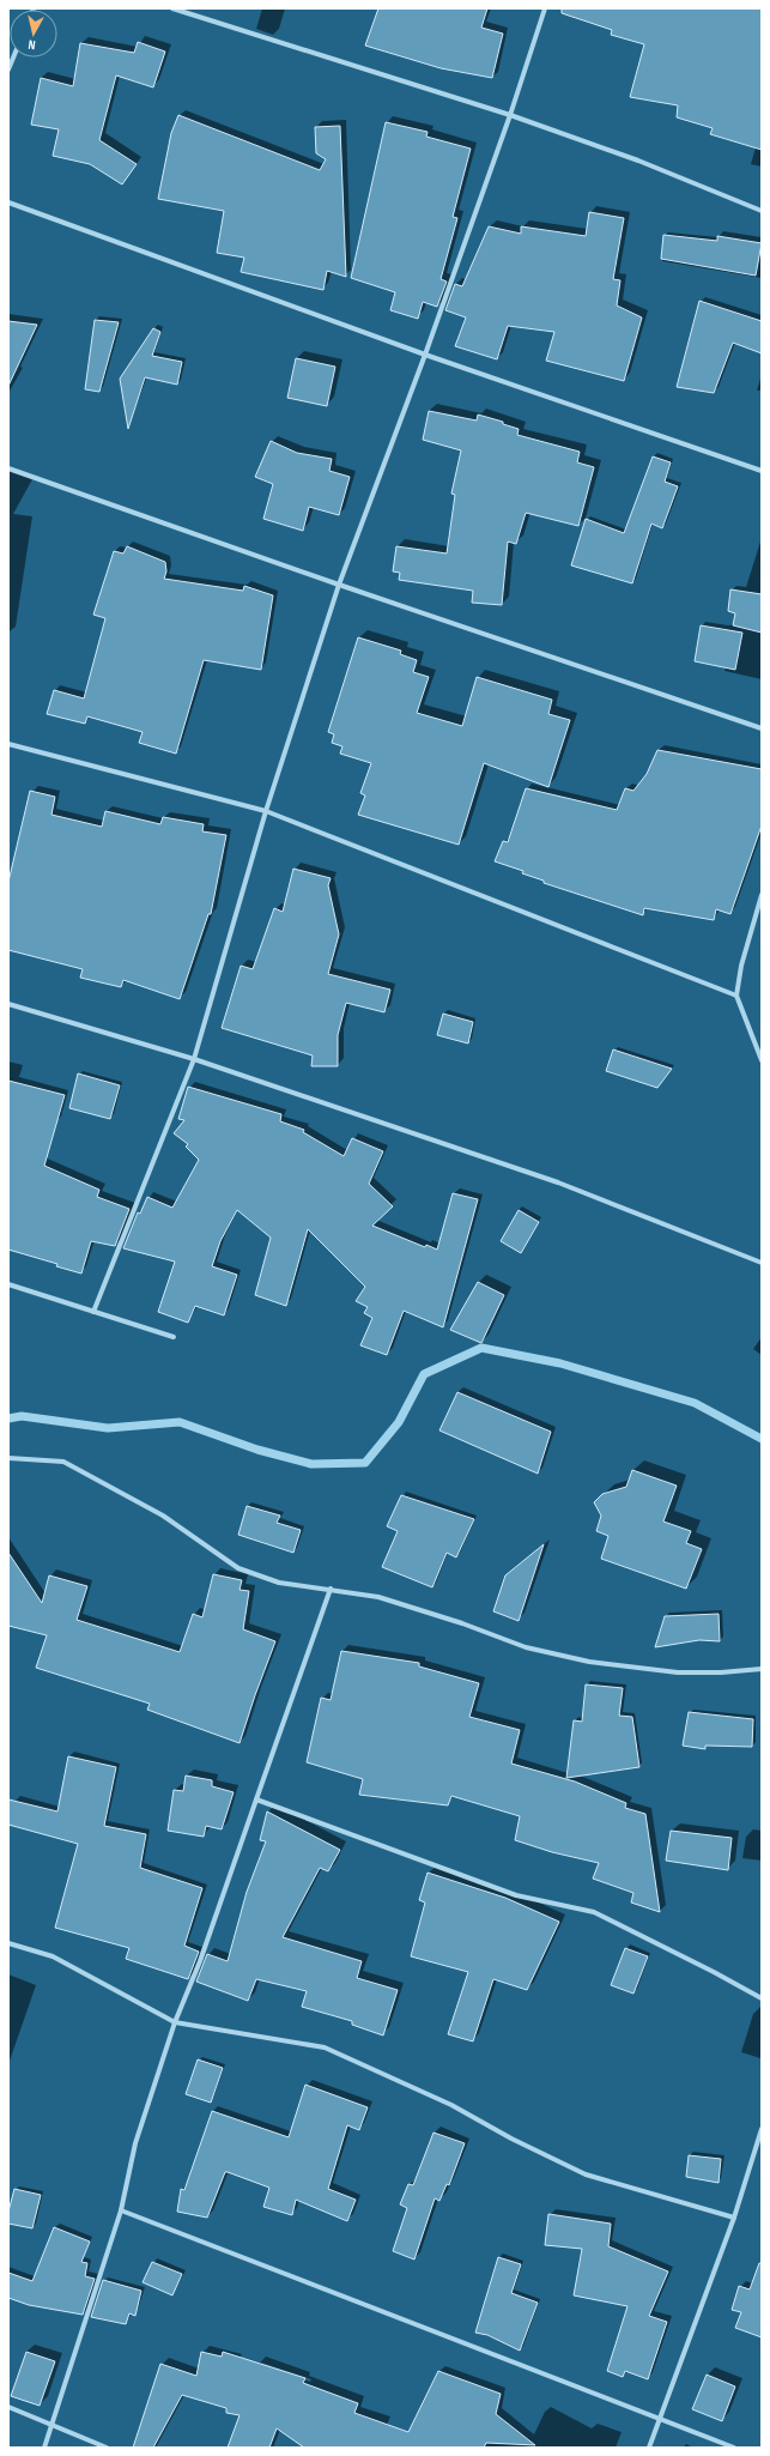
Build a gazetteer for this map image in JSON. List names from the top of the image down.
{
  "north": "bottom"
}
